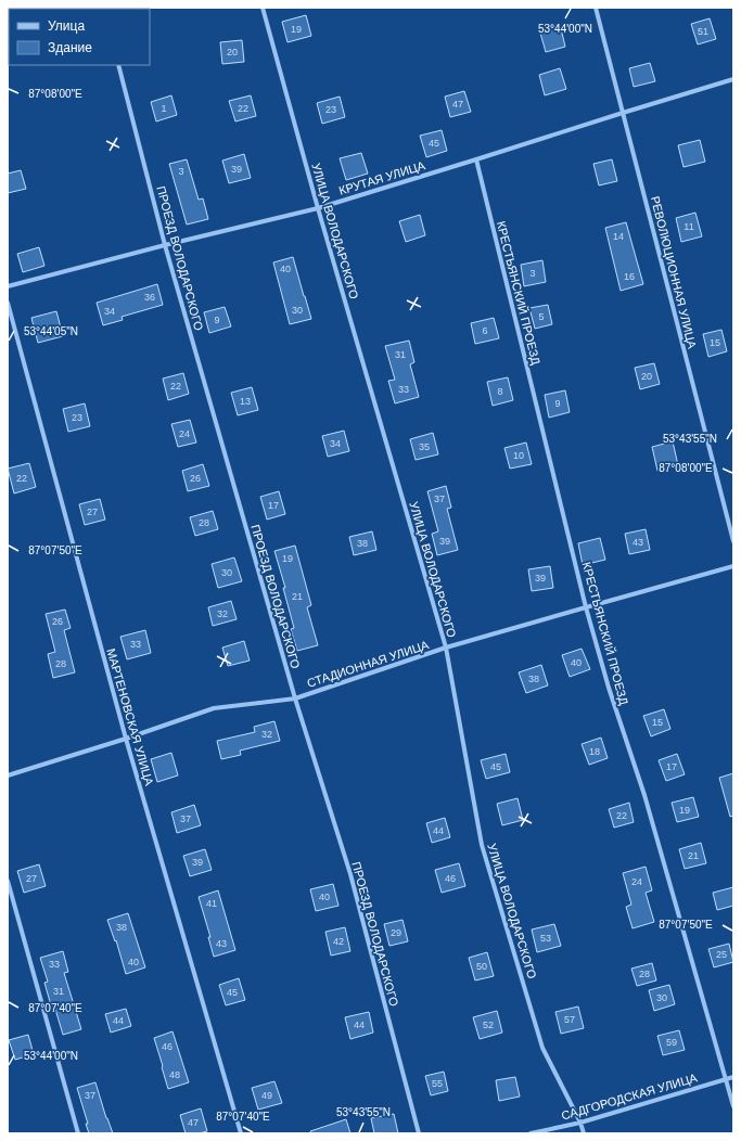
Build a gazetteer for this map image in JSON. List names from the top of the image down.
{
  "streets": {
    "street": [
      "КРУТАЯ УЛИЦА",
      "УЛИЦА ВОЛОДАРСКОГО",
      "ПРОЕЗД ВОЛОДАРСКОГО",
      "РЕВОЛЮЦИОННАЯ УЛИЦА",
      "КРЕСТЬЯНСКИЙ ПРОЕЗД",
      "СТАДИОННАЯ УЛИЦА",
      "МАРТЕНОВСКАЯ УЛИЦА",
      "САДГОРОДСКАЯ УЛИЦА"
    ]
  },
  "crossings": [
    ["КРУТАЯ УЛИЦА", "УЛИЦА ВОЛОДАРСКОГО"],
    ["КРУТАЯ УЛИЦА", "ПРОЕЗД ВОЛОДАРСКОГО"],
    ["КРУТАЯ УЛИЦА", "РЕВОЛЮЦИОННАЯ УЛИЦА"],
    ["КРУТАЯ УЛИЦА", "КРЕСТЬЯНСКИЙ ПРОЕЗД"],
    ["УЛИЦА ВОЛОДАРСКОГО", "СТАДИОННАЯ УЛИЦА"],
    ["УЛИЦА ВОЛОДАРСКОГО", "САДГОРОДСКАЯ УЛИЦА"],
    ["ПРОЕЗД ВОЛОДАРСКОГО", "СТАДИОННАЯ УЛИЦА"],
    ["КРЕСТЬЯНСКИЙ ПРОЕЗД", "СТАДИОННАЯ УЛИЦА"],
    ["КРЕСТЬЯНСКИЙ ПРОЕЗД", "САДГОРОДСКАЯ УЛИЦА"],
    ["СТАДИОННАЯ УЛИЦА", "МАРТЕНОВСКАЯ УЛИЦА"]
  ],
  "house_numbers": [
    "19",
    "51",
    "20",
    "47",
    "1",
    "22",
    "23",
    "45",
    "39",
    "3",
    "11",
    "14",
    "40",
    "3",
    "16",
    "36",
    "30",
    "34",
    "5",
    "9",
    "6",
    "15",
    "31",
    "20",
    "22",
    "33",
    "8",
    "13",
    "9",
    "23",
    "24",
    "34",
    "35",
    "10",
    "22",
    "26",
    "37",
    "17",
    "27",
    "28",
    "39",
    "43",
    "38",
    "19",
    "30",
    "39",
    "21",
    "32",
    "26",
    "33",
    "40",
    "28",
    "38",
    "15",
    "32",
    "18",
    "45",
    "17",
    "19",
    "22",
    "37",
    "44",
    "21",
    "39",
    "27",
    "46",
    "24",
    "40",
    "41",
    "38",
    "29",
    "53",
    "42",
    "43",
    "25",
    "40",
    "33",
    "50",
    "28",
    "31",
    "45",
    "30",
    "57",
    "44",
    "44",
    "52",
    "59",
    "46",
    "48",
    "55",
    "37",
    "49",
    "47"
  ],
  "legend": ["Улица", "Здание"],
  "coordinates": [
    "53°44'00\"N",
    "87°08'00\"E",
    "53°44'05\"N",
    "53°43'55\"N",
    "87°07'50\"E",
    "87°07'40\"E"
  ]
}
